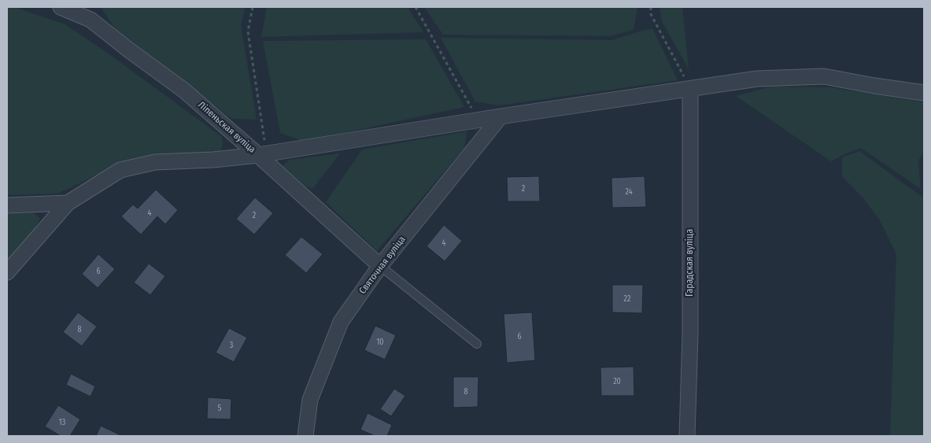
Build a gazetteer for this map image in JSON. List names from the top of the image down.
{
  "streets": {
    "street": ["Ліпеньская вуліца", "Гарадская вуліца", "Святочная вуліца"]
  },
  "crossings": [
    ["Ліпеньская вуліца", "Святочная вуліца"]
  ],
  "house_numbers": [
    "2",
    "24",
    "4",
    "2",
    "4",
    "6",
    "22",
    "8",
    "6",
    "10",
    "3",
    "20",
    "8",
    "5",
    "13"
  ]
}
